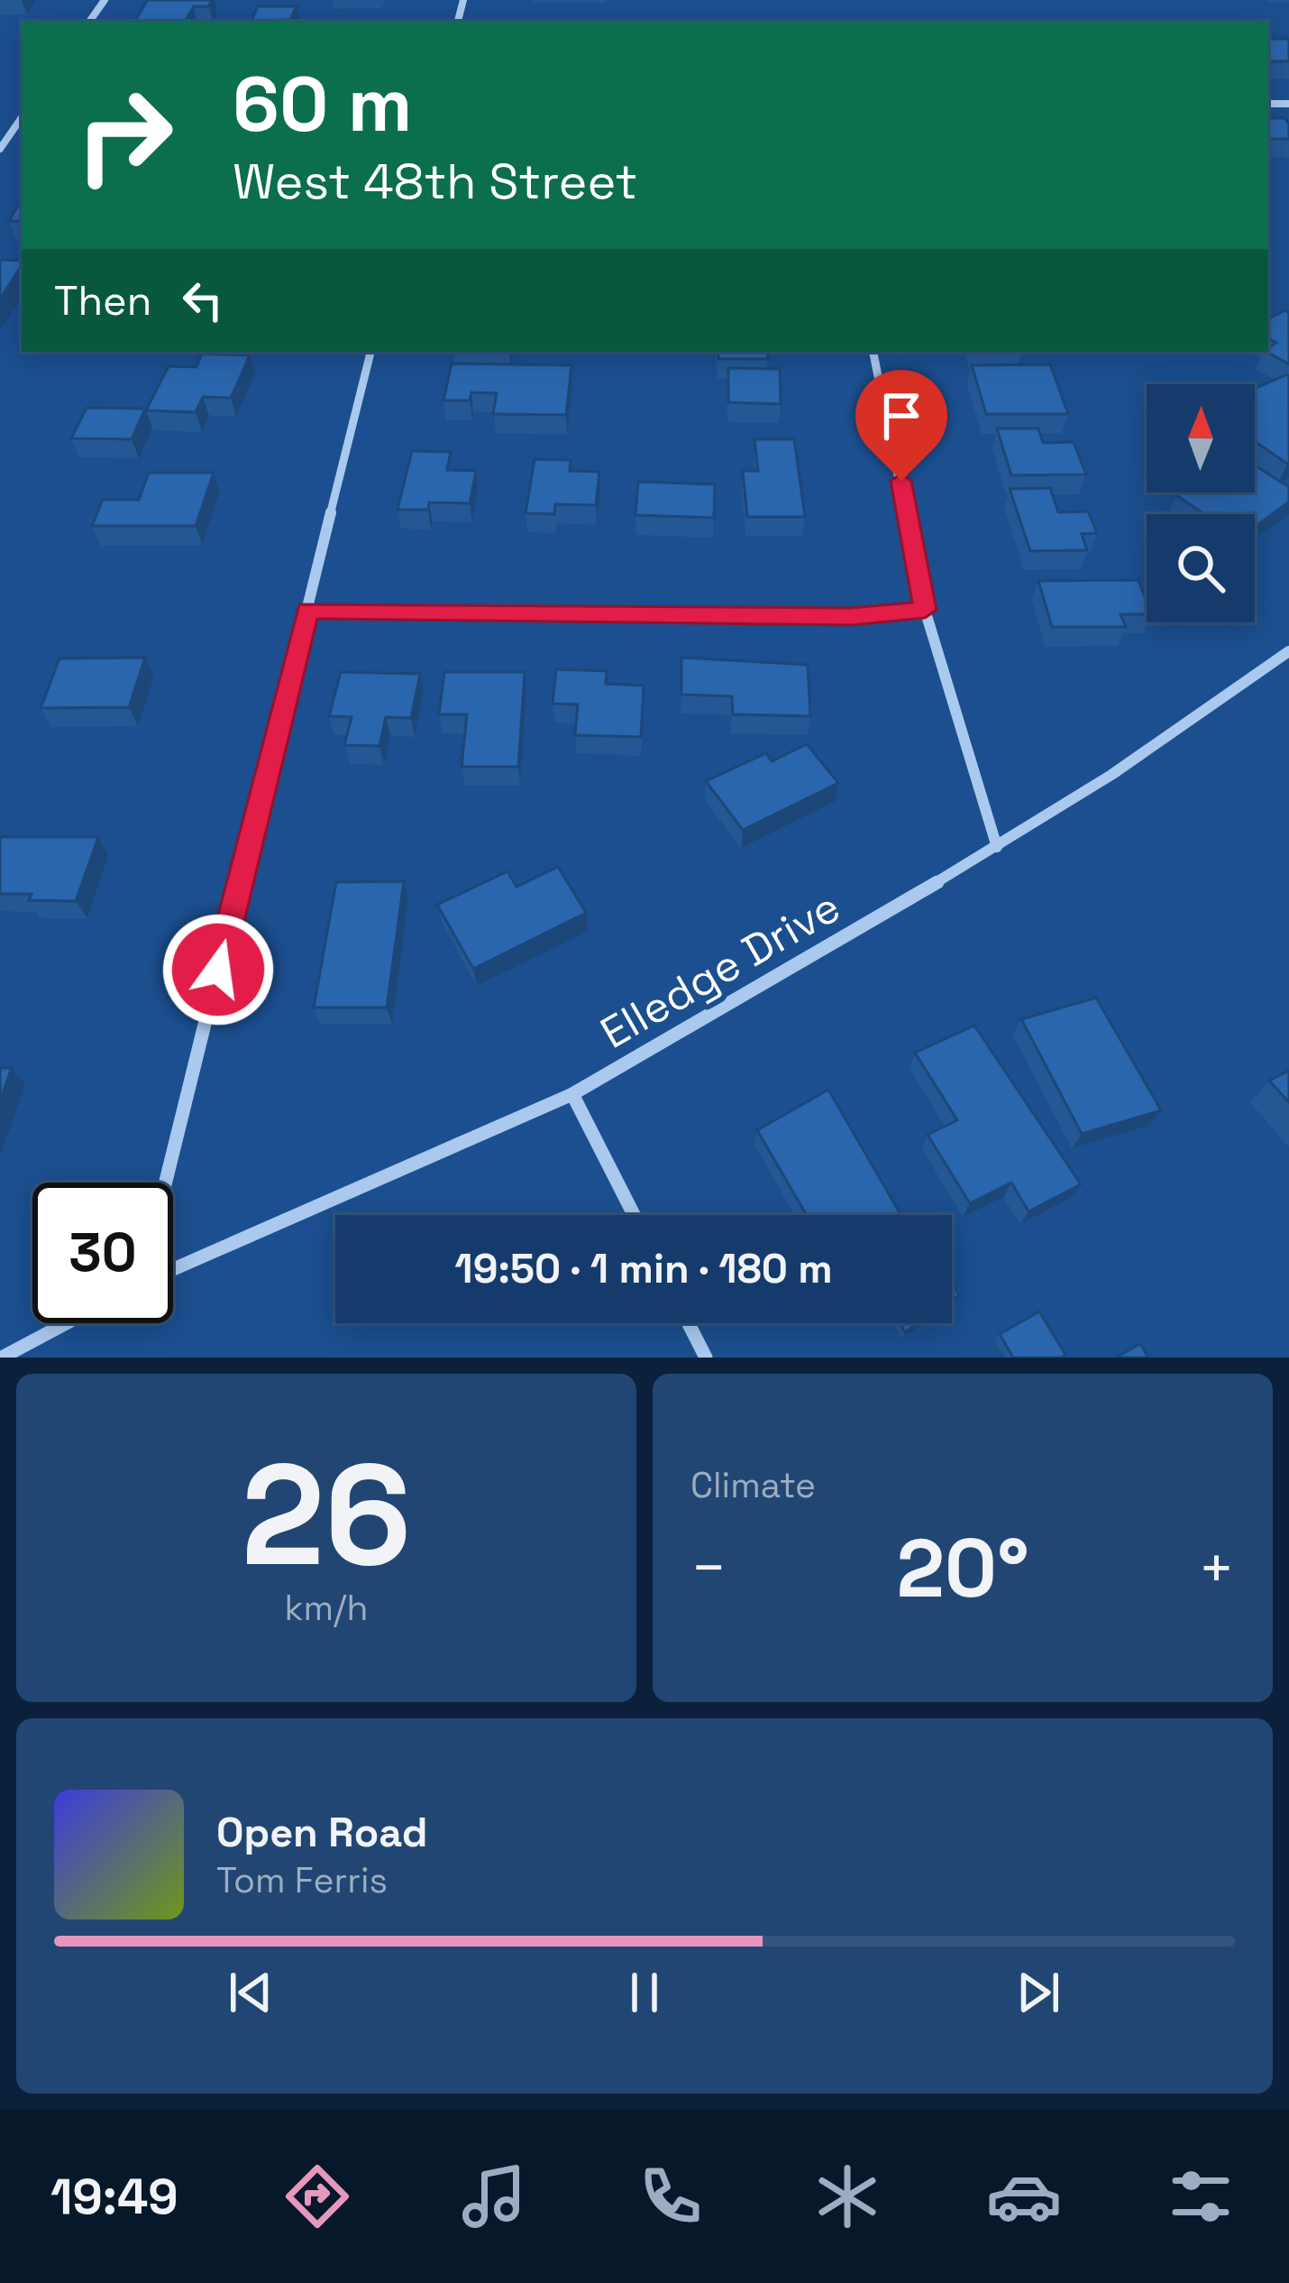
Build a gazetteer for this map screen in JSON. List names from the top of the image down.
{
  "streets": {
    "street": ["Elledge Drive"]
  },
  "north": "top",
  "page": {
    "turn": ["60 m", "West 48th Street"],
    "then": "Then",
    "limit": "30",
    "trip": "19:50 · 1 min · 180 m",
    "tile": [
      ["26", "km/h"],
      "Climate"
    ],
    "heat": ["−", "20°", "+"],
    "song": ["Open Road", "Tom Ferris"],
    "tabs": "19:49"
  }
}
